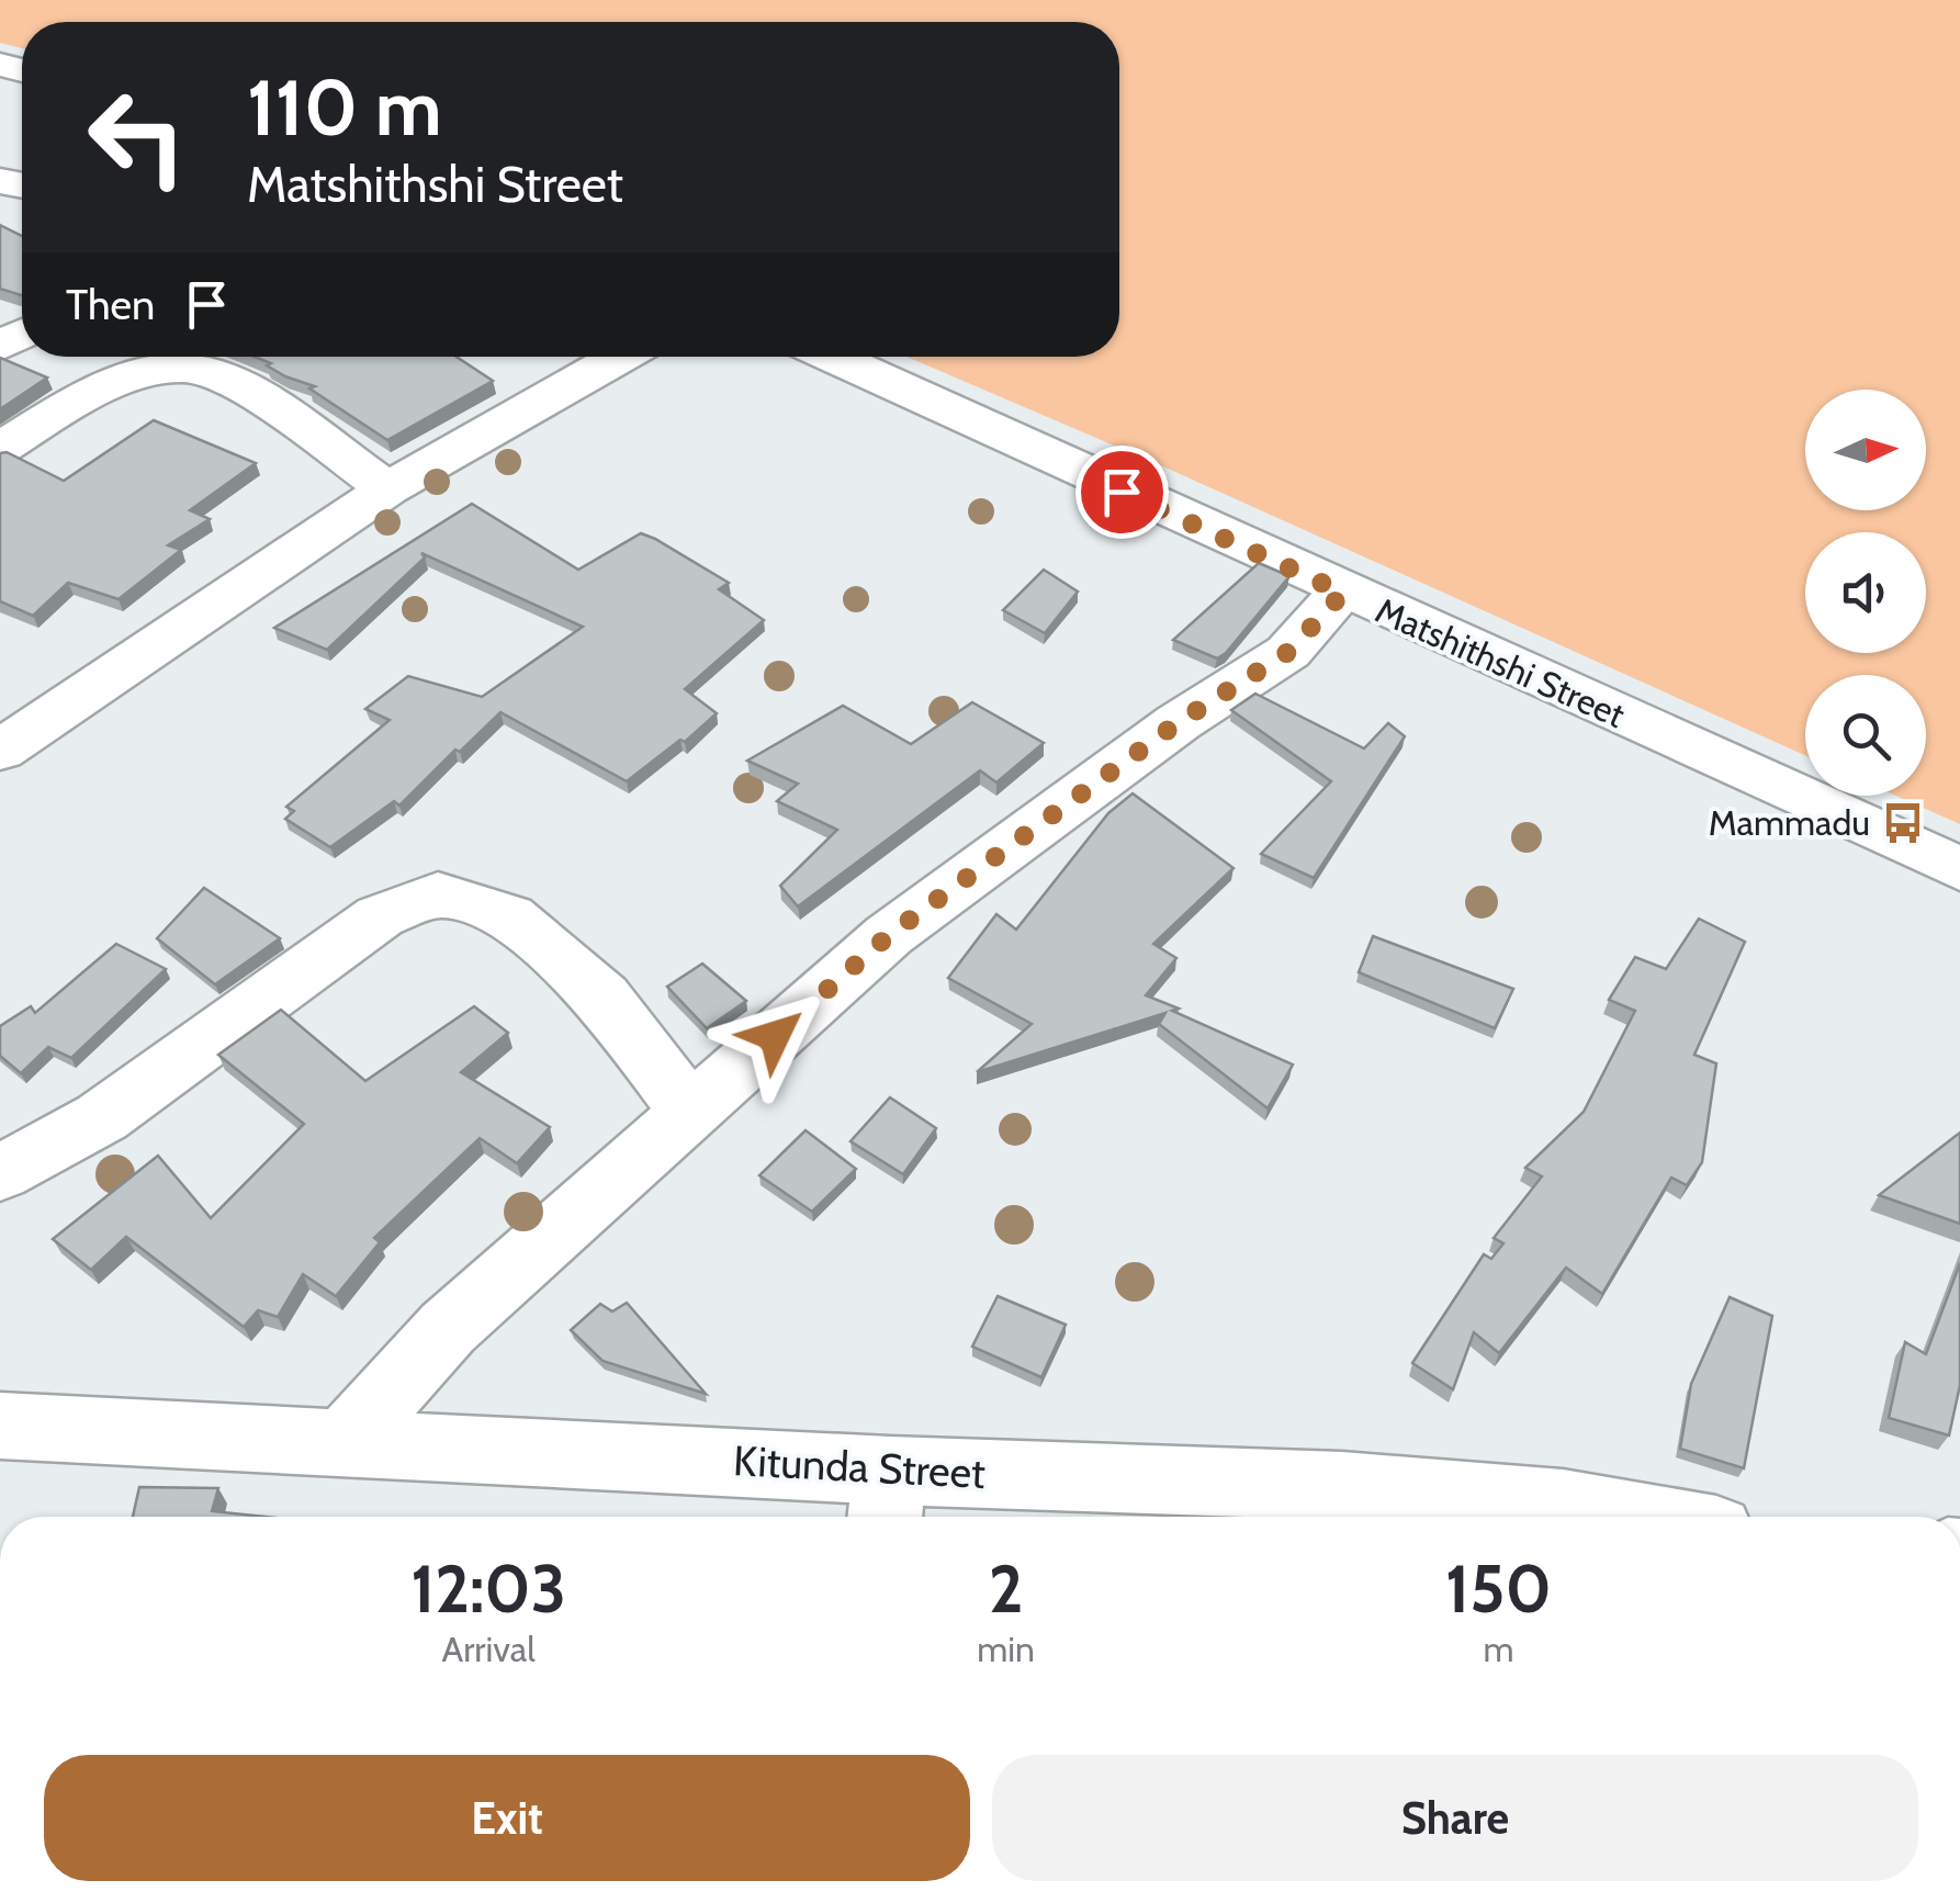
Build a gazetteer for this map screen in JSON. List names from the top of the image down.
{
  "streets": {
    "main road": ["Matshithshi Street", "Kitunda Street"]
  },
  "places": {
    "bus stop": ["Mammadu"]
  },
  "north": "right",
  "page": {
    "turn": ["110 m", "Matshithshi Street"],
    "then": "Then",
    "eta": [
      "12:03",
      "Arrival",
      "2",
      "min",
      "150",
      "m"
    ],
    "buttons": ["Exit", "Share"]
  }
}
